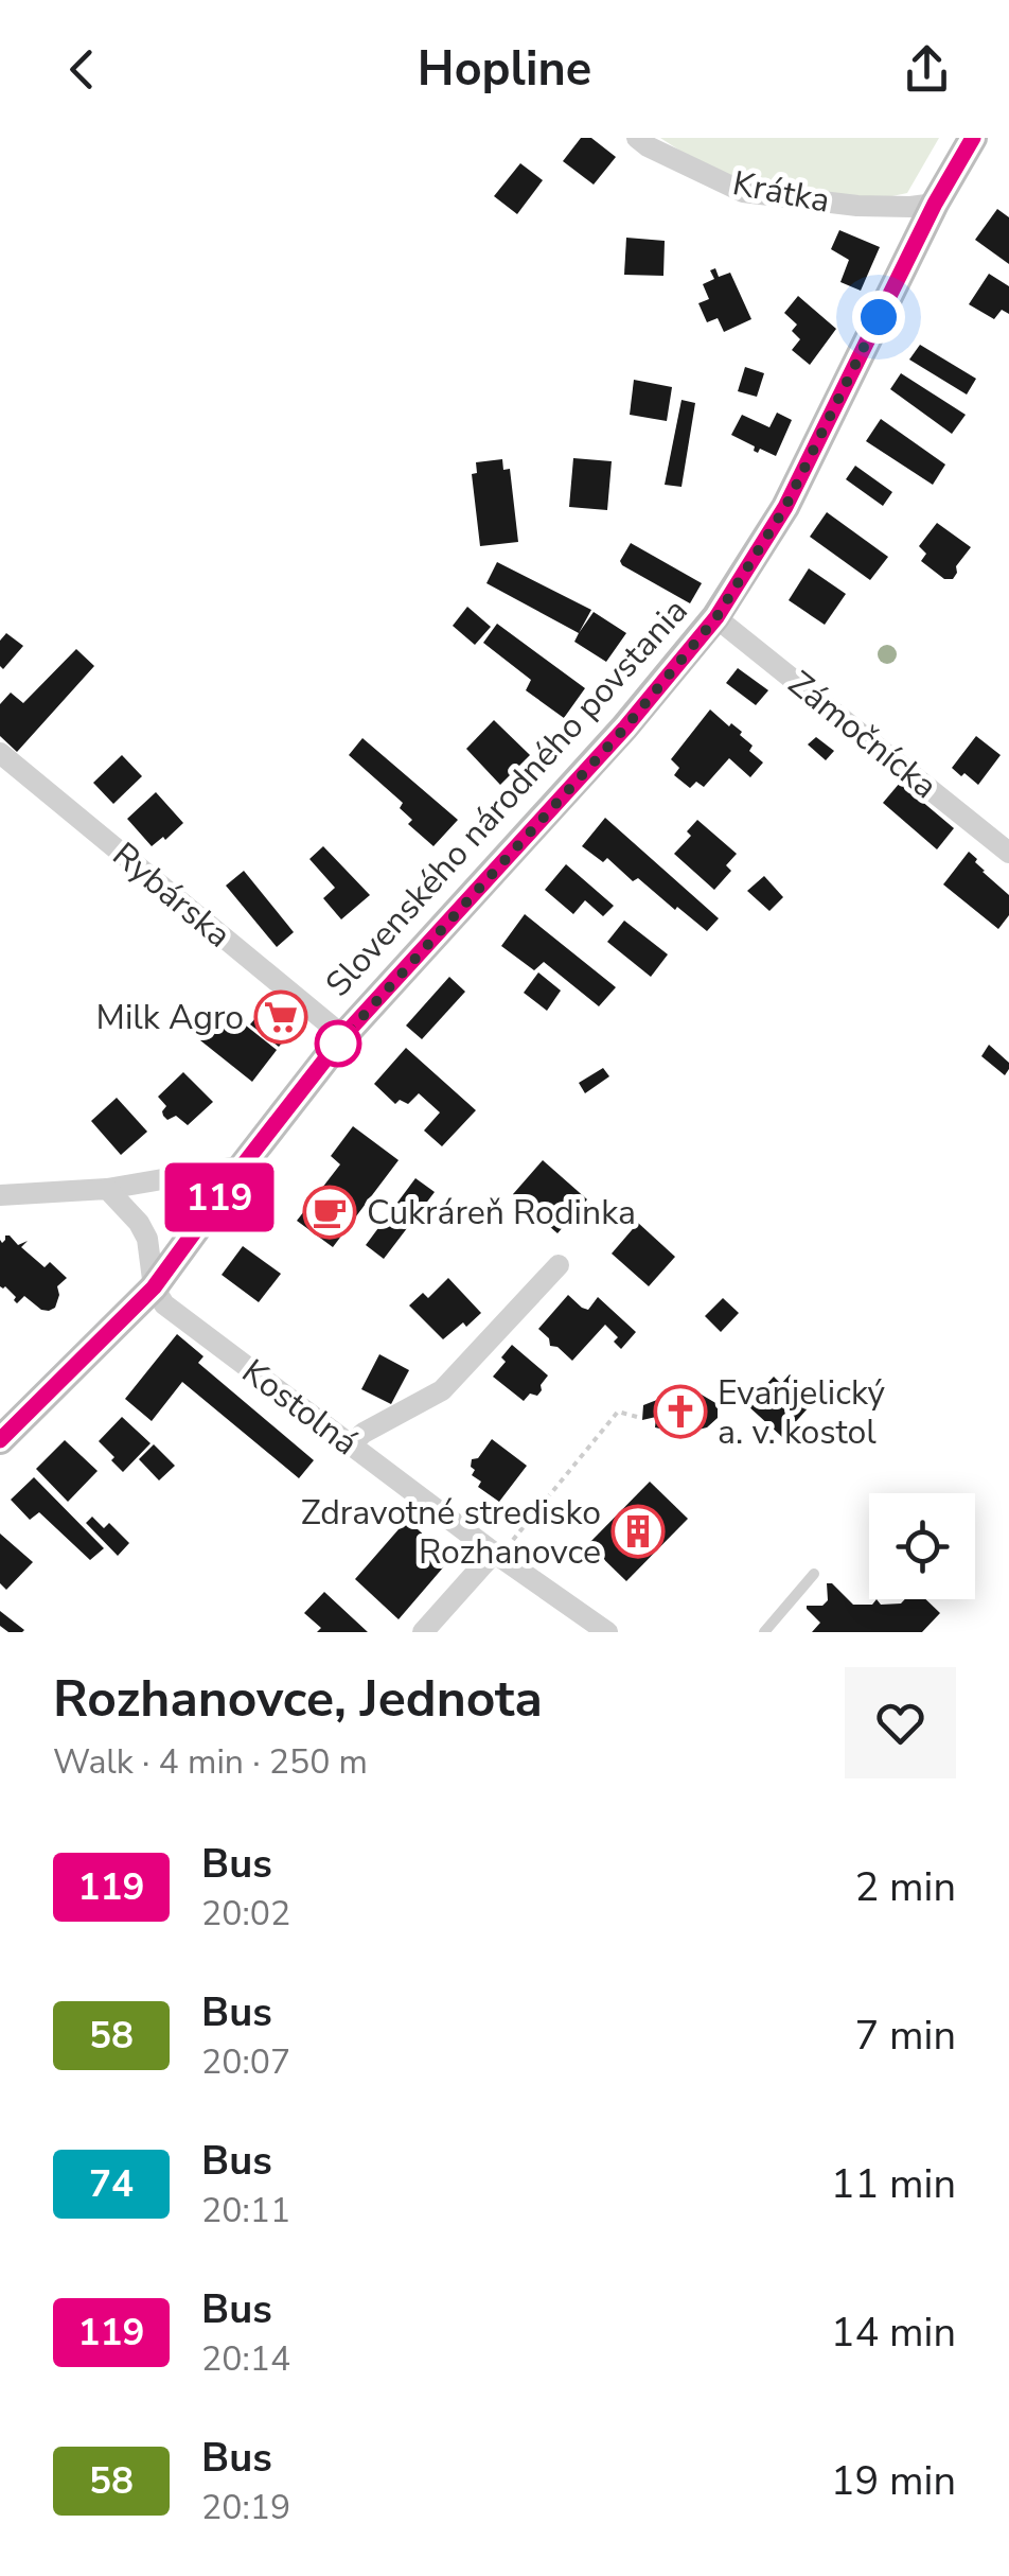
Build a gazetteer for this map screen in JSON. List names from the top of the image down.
{
  "streets": {
    "street": [
      "Krátka",
      "Zámočnícka",
      "Slovenského národného povstania",
      "Rybárska",
      "Kostolná"
    ]
  },
  "crossings": [
    ["Krátka", "Slovenského národného povstania"],
    ["Zámočnícka", "Slovenského národného povstania"],
    ["Slovenského národného povstania", "Rybárska"],
    ["Slovenského národného povstania", "Kostolná"]
  ],
  "places": {
    "supermarket": ["Milk Agro"],
    "cafe": ["Cukráreň Rodinka"],
    "church": ["Evanjelický a. v. kostol"],
    "building": ["Zdravotné stredisko Rozhanovce"]
  },
  "lines": ["bus line 119"],
  "page": {
    "header": "Hopline",
    "on_map": "119",
    "heading": ["Rozhanovce, Jednota", "Walk · 4 min · 250 m"],
    "list": [
      {
        "mark": "119",
        "name": "Bus",
        "note": "20:02",
        "value": "2 min"
      },
      {
        "mark": "58",
        "name": "Bus",
        "note": "20:07",
        "value": "7 min"
      },
      {
        "mark": "74",
        "name": "Bus",
        "note": "20:11",
        "value": "11 min"
      },
      {
        "mark": "119",
        "name": "Bus",
        "note": "20:14",
        "value": "14 min"
      },
      {
        "mark": "58",
        "name": "Bus",
        "note": "20:19",
        "value": "19 min"
      }
    ]
  }
}
